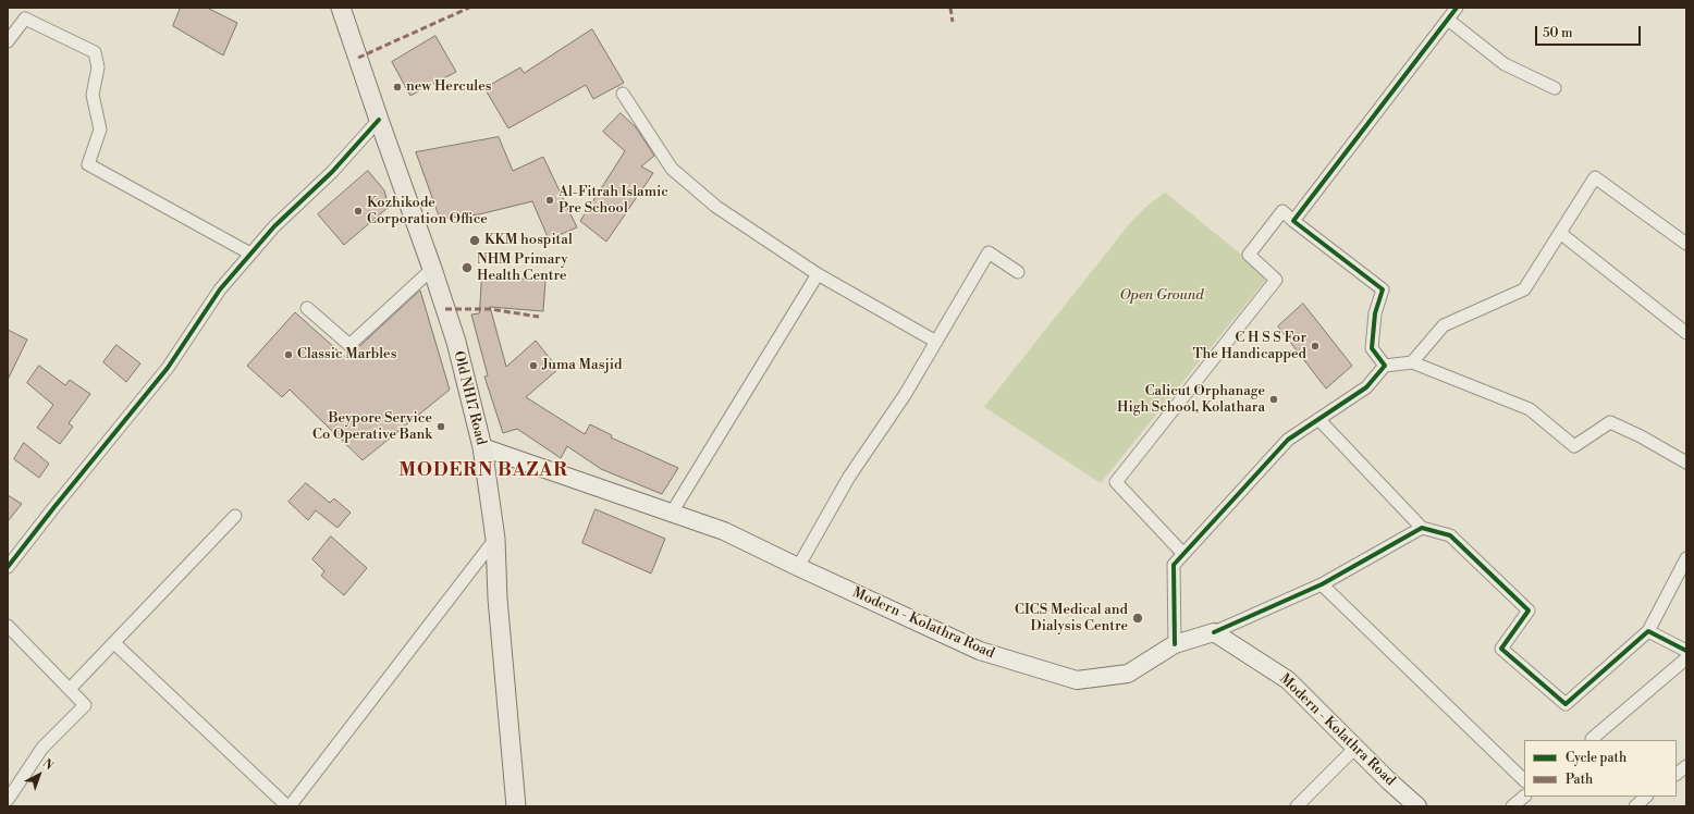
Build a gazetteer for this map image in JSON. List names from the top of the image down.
{
  "streets": {
    "main road": ["Old NH17 Road", "Modern - Kolathra Road"]
  },
  "crossings": [
    ["Old NH17 Road", "Modern - Kolathra Road"]
  ],
  "districts": ["MODERN BAZAR"],
  "parks": ["Open Ground"],
  "places": [
    "new Hercules",
    "Al-Fitrah Islamic Pre School",
    "Kozhikode Corporation Office",
    "KKM hospital",
    "NHM Primary Health Centre",
    "C H S S For The Handicapped",
    "Classic Marbles",
    "Juma Masjid",
    "Calicut Orphanage High School, Kolathara",
    "Beypore Service Co Operative Bank",
    "CICS Medical and Dialysis Centre"
  ],
  "legend": ["Cycle path", "Path"],
  "scale_bar": "50 m",
  "north": "top right"
}
